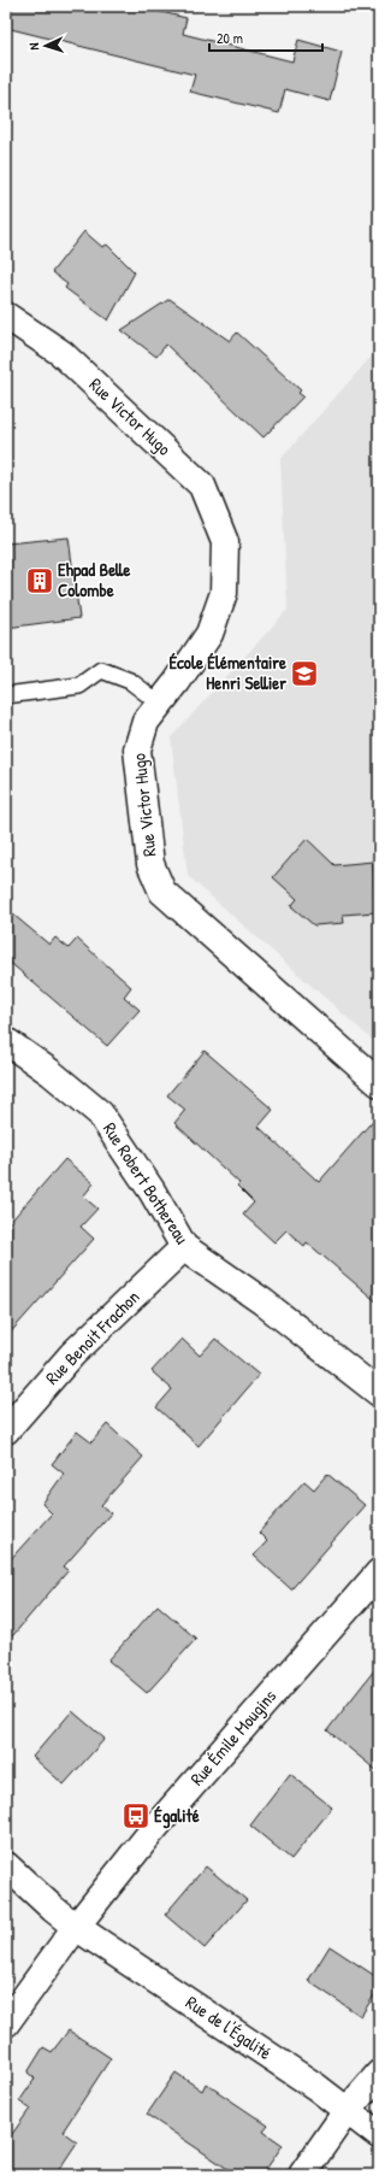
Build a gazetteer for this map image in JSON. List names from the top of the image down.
{
  "streets": {
    "street": [
      "Rue Victor Hugo",
      "Rue Robert Bothereau",
      "Rue Benoit Frachon",
      "Rue Émile Mougins",
      "Rue de l'Égalité"
    ]
  },
  "crossings": [
    ["Rue Robert Bothereau", "Rue Benoit Frachon"],
    ["Rue Émile Mougins", "Rue de l'Égalité"]
  ],
  "places": {
    "building": ["Ehpad Belle Colombe"],
    "school or university": ["École Élémentaire Henri Sellier"],
    "bus stop": ["Égalité"]
  },
  "scale_bar": "20 m",
  "north": "left"
}
